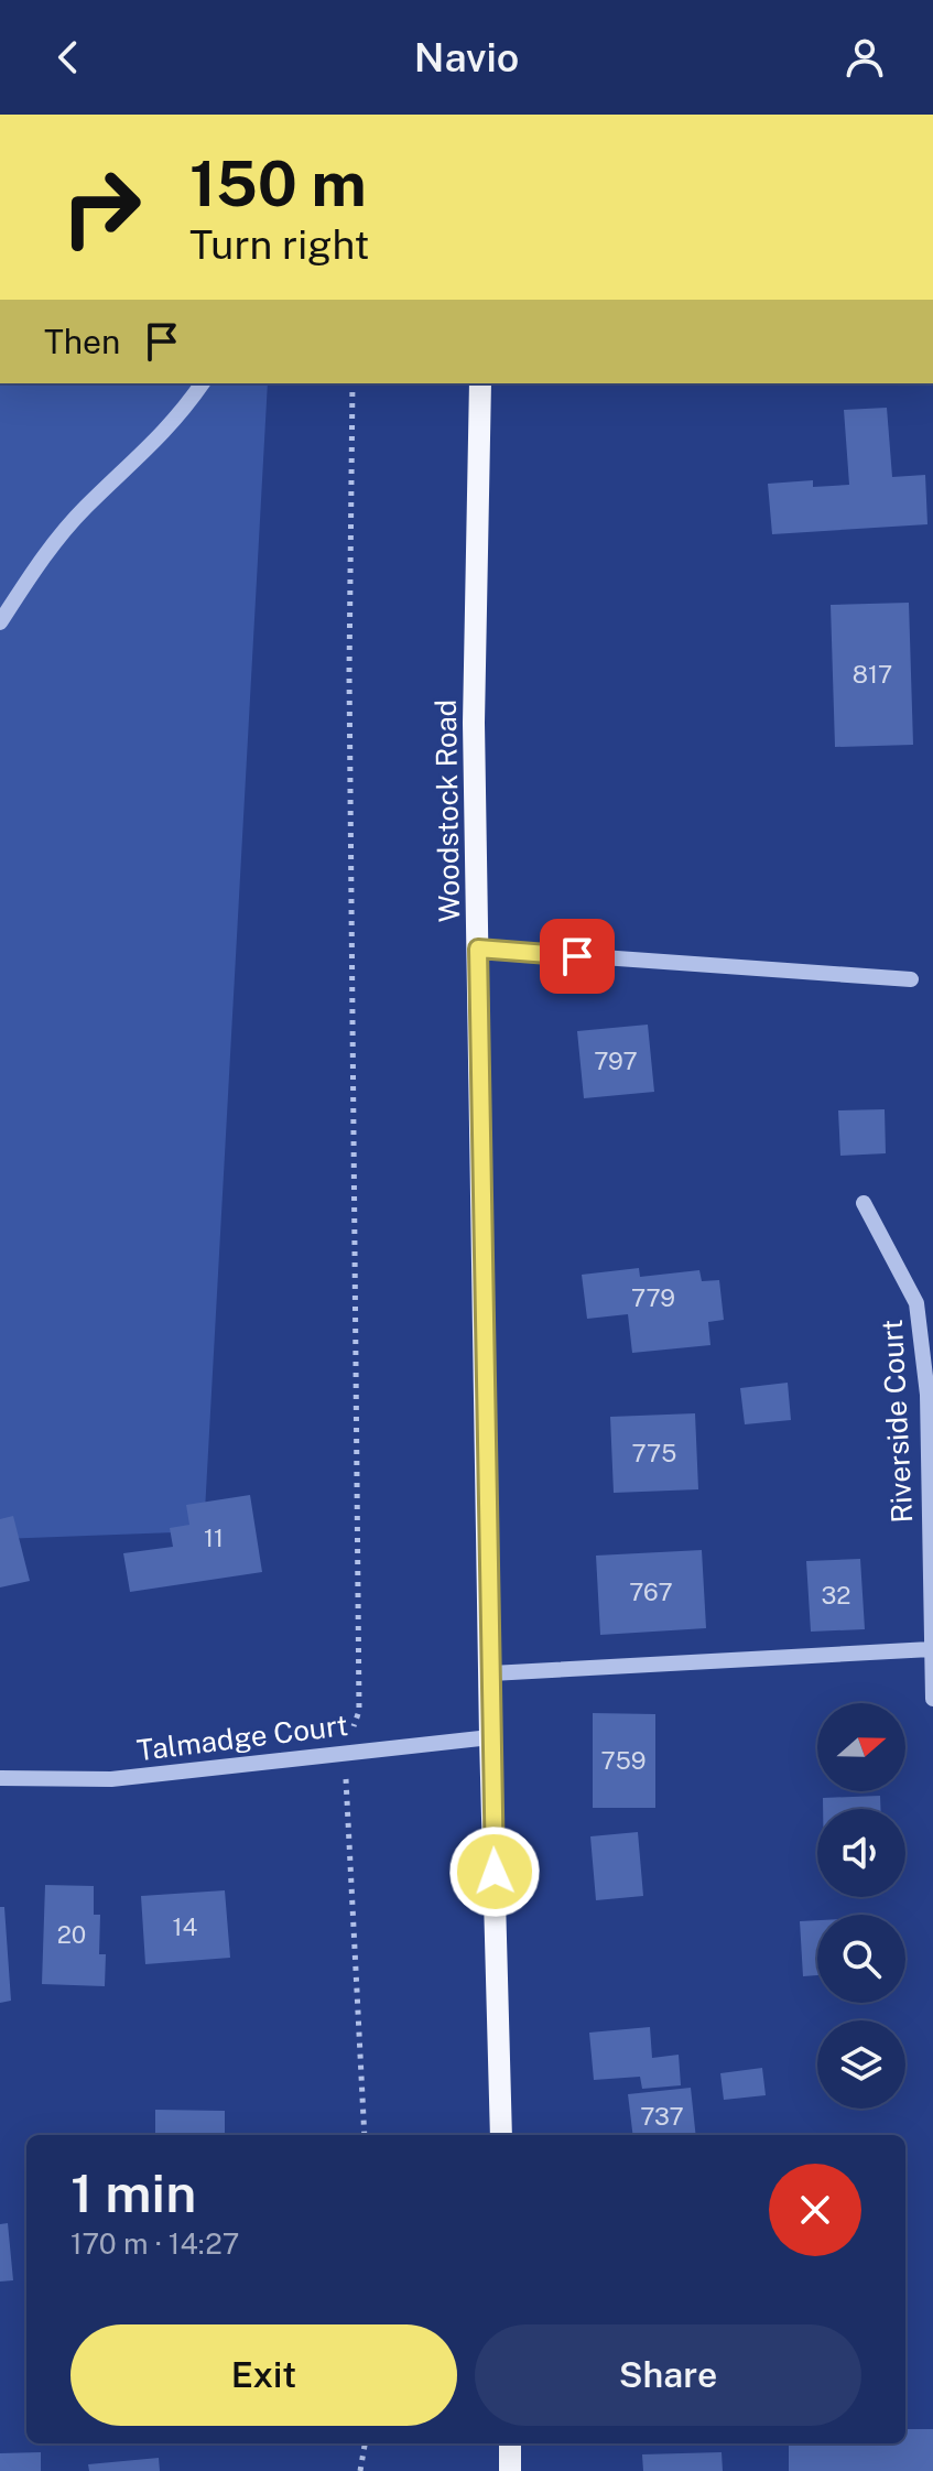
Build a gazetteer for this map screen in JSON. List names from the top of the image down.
{
  "streets": {
    "main road": ["Woodstock Road"],
    "street": ["Riverside Court", "Talmadge Court"]
  },
  "crossings": [
    ["Woodstock Road", "Talmadge Court"]
  ],
  "house_numbers": [
    "817",
    "797",
    "779",
    "775",
    "11",
    "767",
    "32",
    "759",
    "14",
    "20",
    "737"
  ],
  "north": "right",
  "page": {
    "header": "Navio",
    "turn": ["150 m", "Turn right"],
    "then": "Then",
    "heading": ["1 min", "170 m · 14:27"],
    "buttons": ["Exit", "Share"]
  }
}
